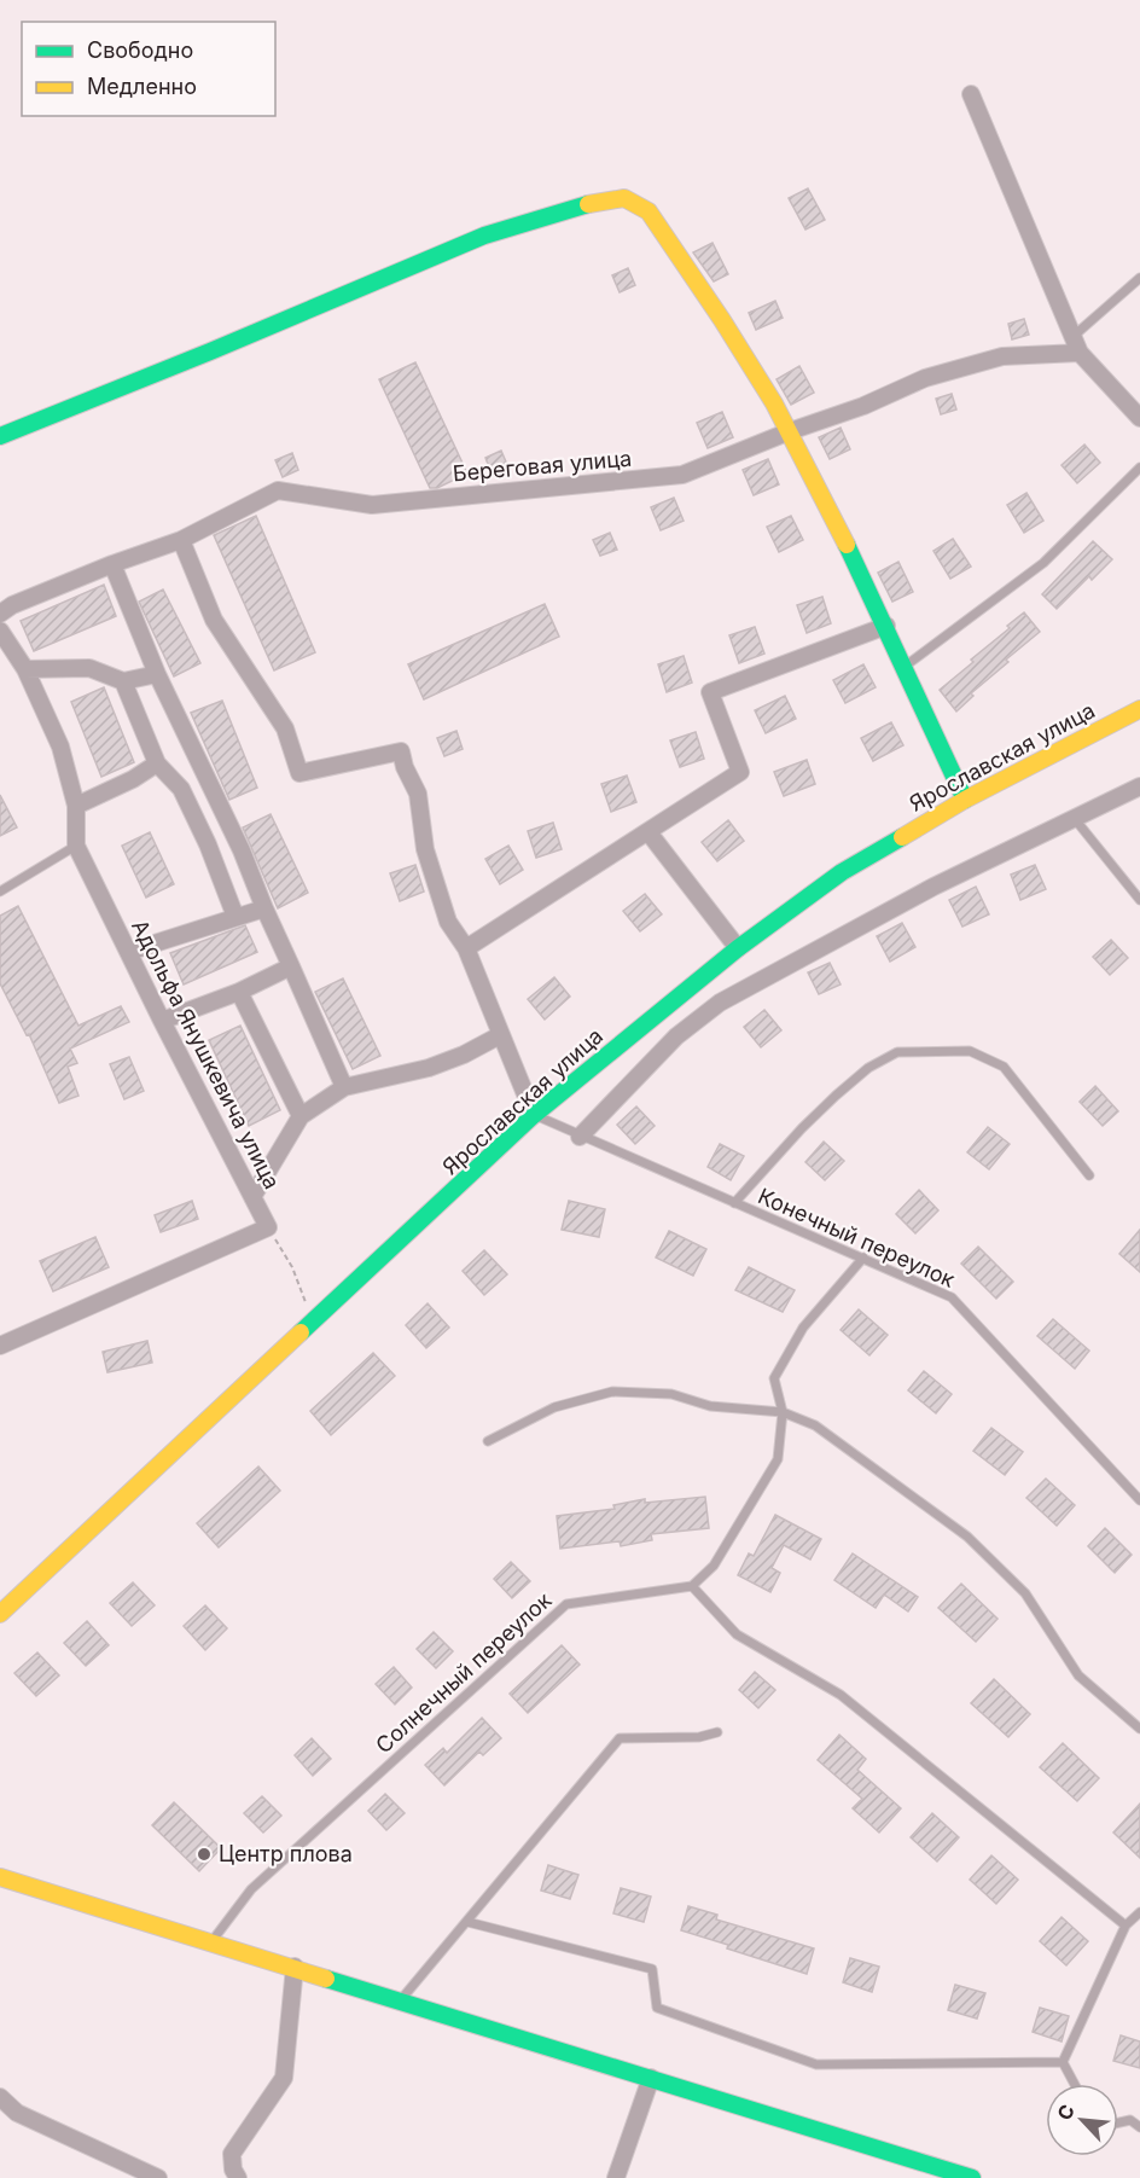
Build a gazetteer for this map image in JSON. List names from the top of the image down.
{
  "streets": {
    "main road": ["Ярославская улица"],
    "street": ["Береговая улица", "Адольфа Янушкевича улица"],
    "lane": ["Конечный переулок", "Солнечный переулок"]
  },
  "crossings": [
    ["Ярославская улица", "Конечный переулок"]
  ],
  "places": ["Центр плова"],
  "legend": ["Свободно", "Медленно"],
  "north": "top left"
}
